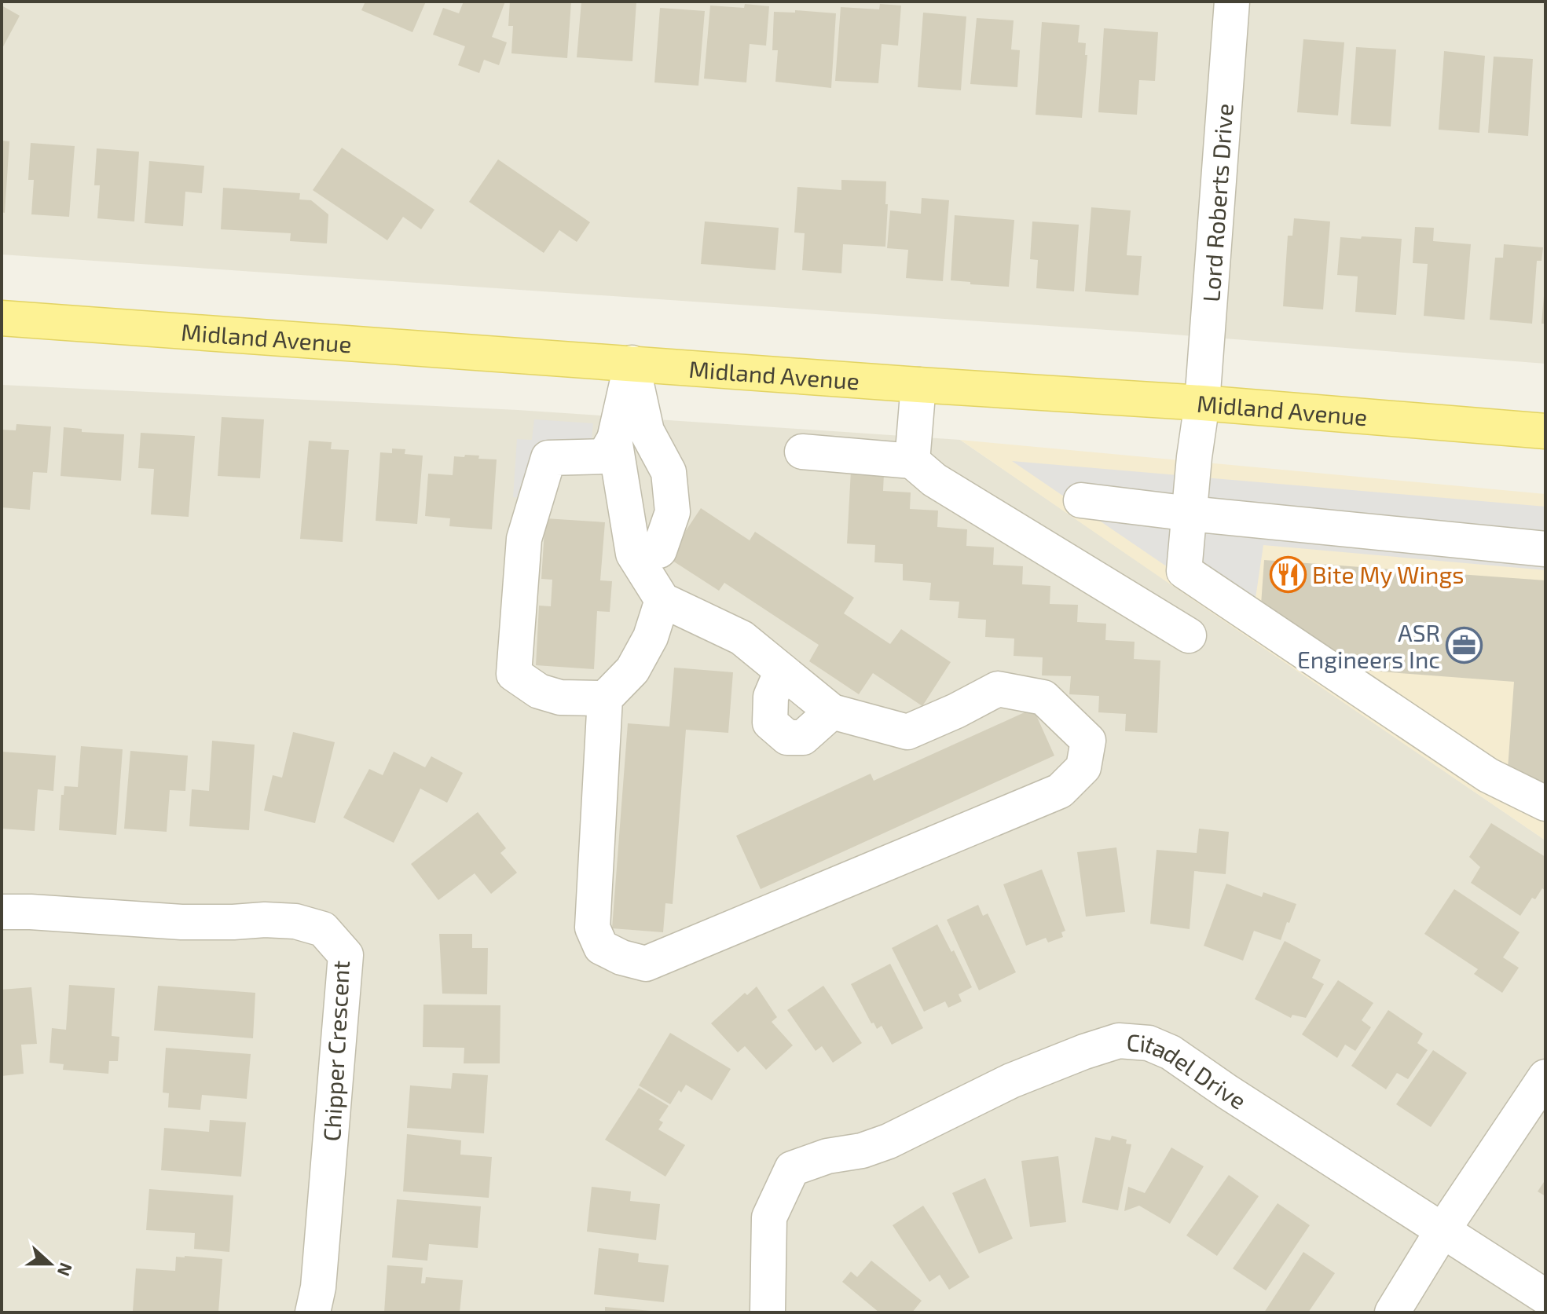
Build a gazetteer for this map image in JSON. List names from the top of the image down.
{
  "streets": {
    "main road": ["Midland Avenue"],
    "street": ["Lord Roberts Drive", "Chipper Crescent", "Citadel Drive"]
  },
  "crossings": [
    ["Lord Roberts Drive", "Midland Avenue"]
  ],
  "places": {
    "restaurant": ["Bite My Wings"],
    "office": ["ASR Engineers Inc"]
  },
  "north": "right"
}
